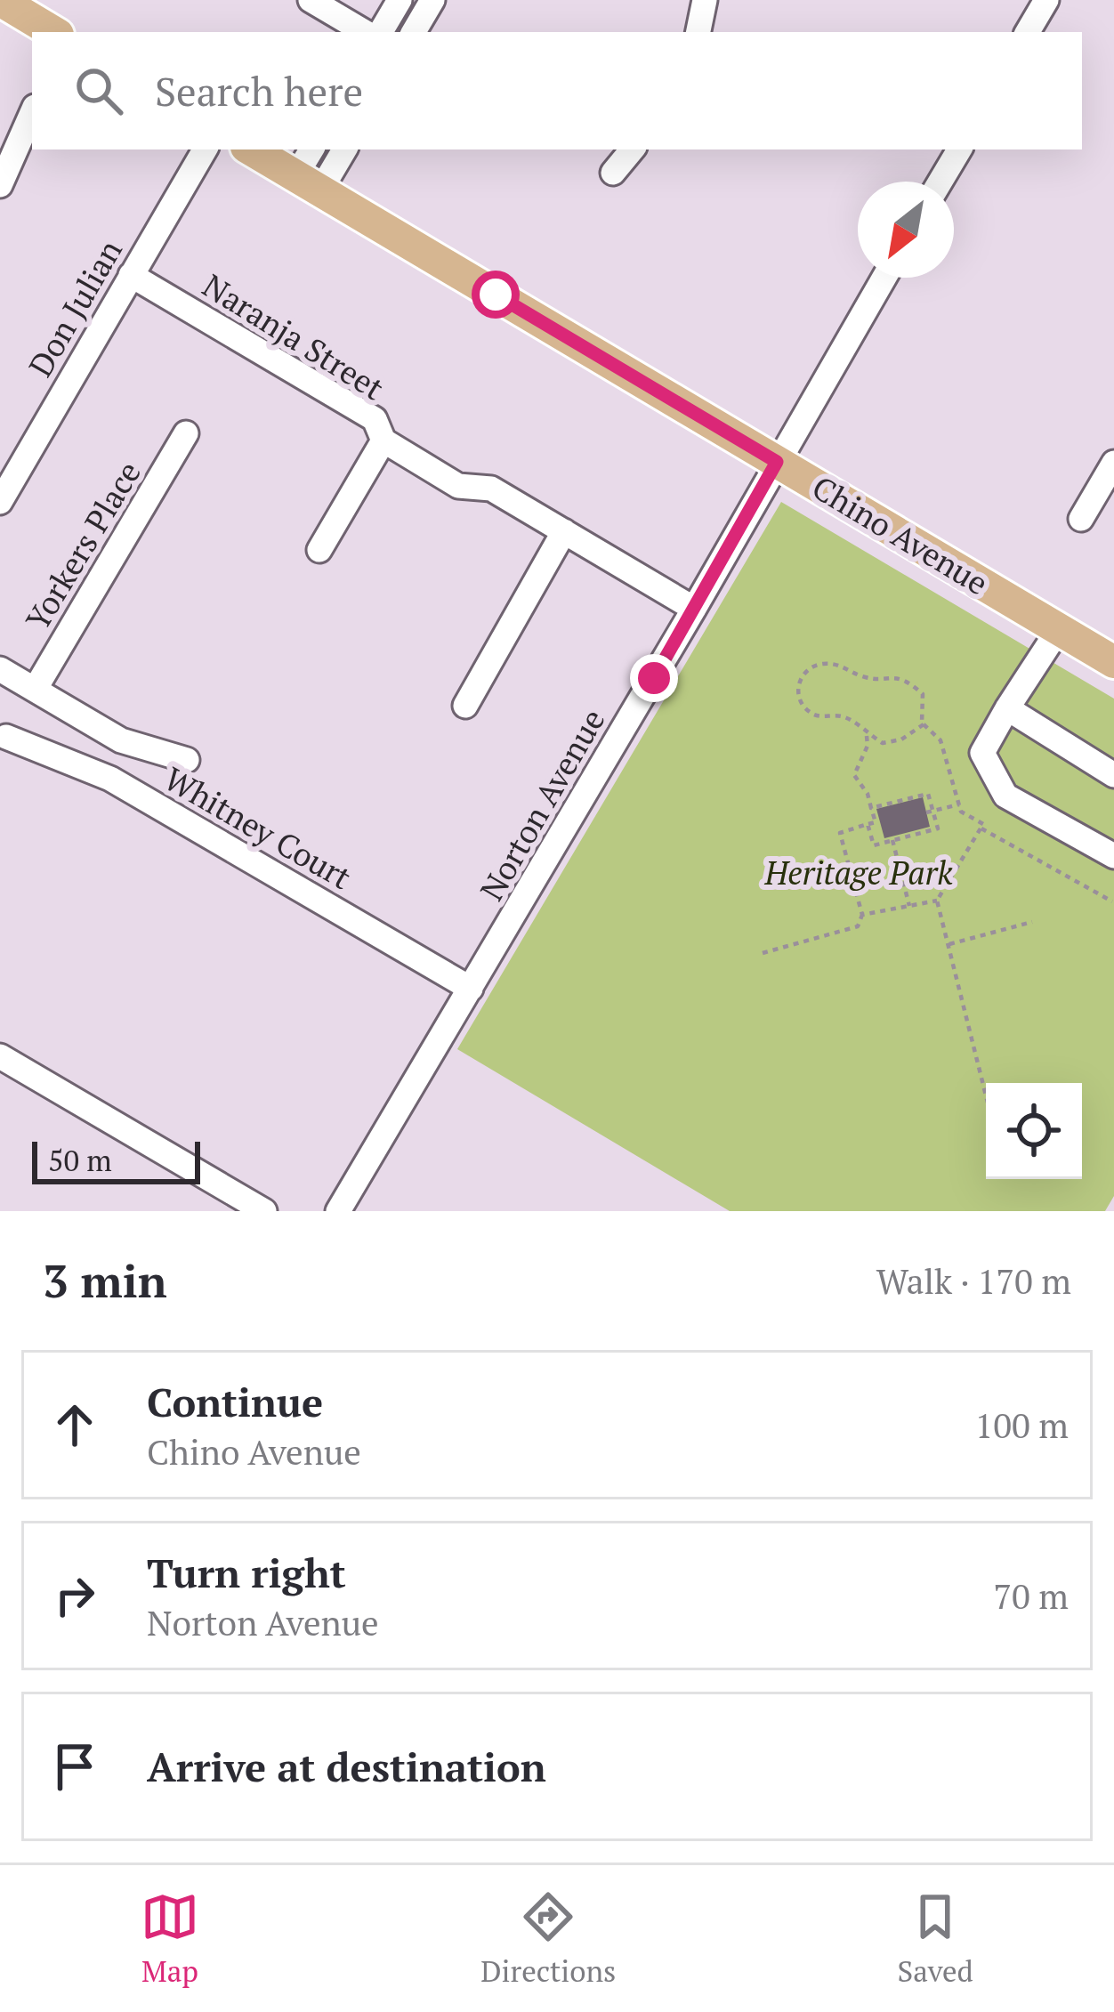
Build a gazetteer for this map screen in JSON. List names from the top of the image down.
{
  "streets": {
    "main road": ["Chino Avenue"],
    "street": [
      "Don Julian",
      "Naranja Street",
      "Yorkers Place",
      "Norton Avenue",
      "Whitney Court"
    ]
  },
  "crossings": [
    ["Don Julian", "Naranja Street"],
    ["Naranja Street", "Norton Avenue"],
    ["Chino Avenue", "Norton Avenue"],
    ["Norton Avenue", "Whitney Court"]
  ],
  "parks": ["Heritage Park"],
  "scale_bar": "50 m",
  "north": "bottom left",
  "page": {
    "search": "Search here",
    "scale": "50 m",
    "heading": ["3 min", "Walk · 170 m"],
    "list": [
      ["Continue", "Chino Avenue", "100 m"],
      ["Turn right", "Norton Avenue", "70 m"],
      "Arrive at destination"
    ],
    "nav": ["Map", "Directions", "Saved"]
  }
}
